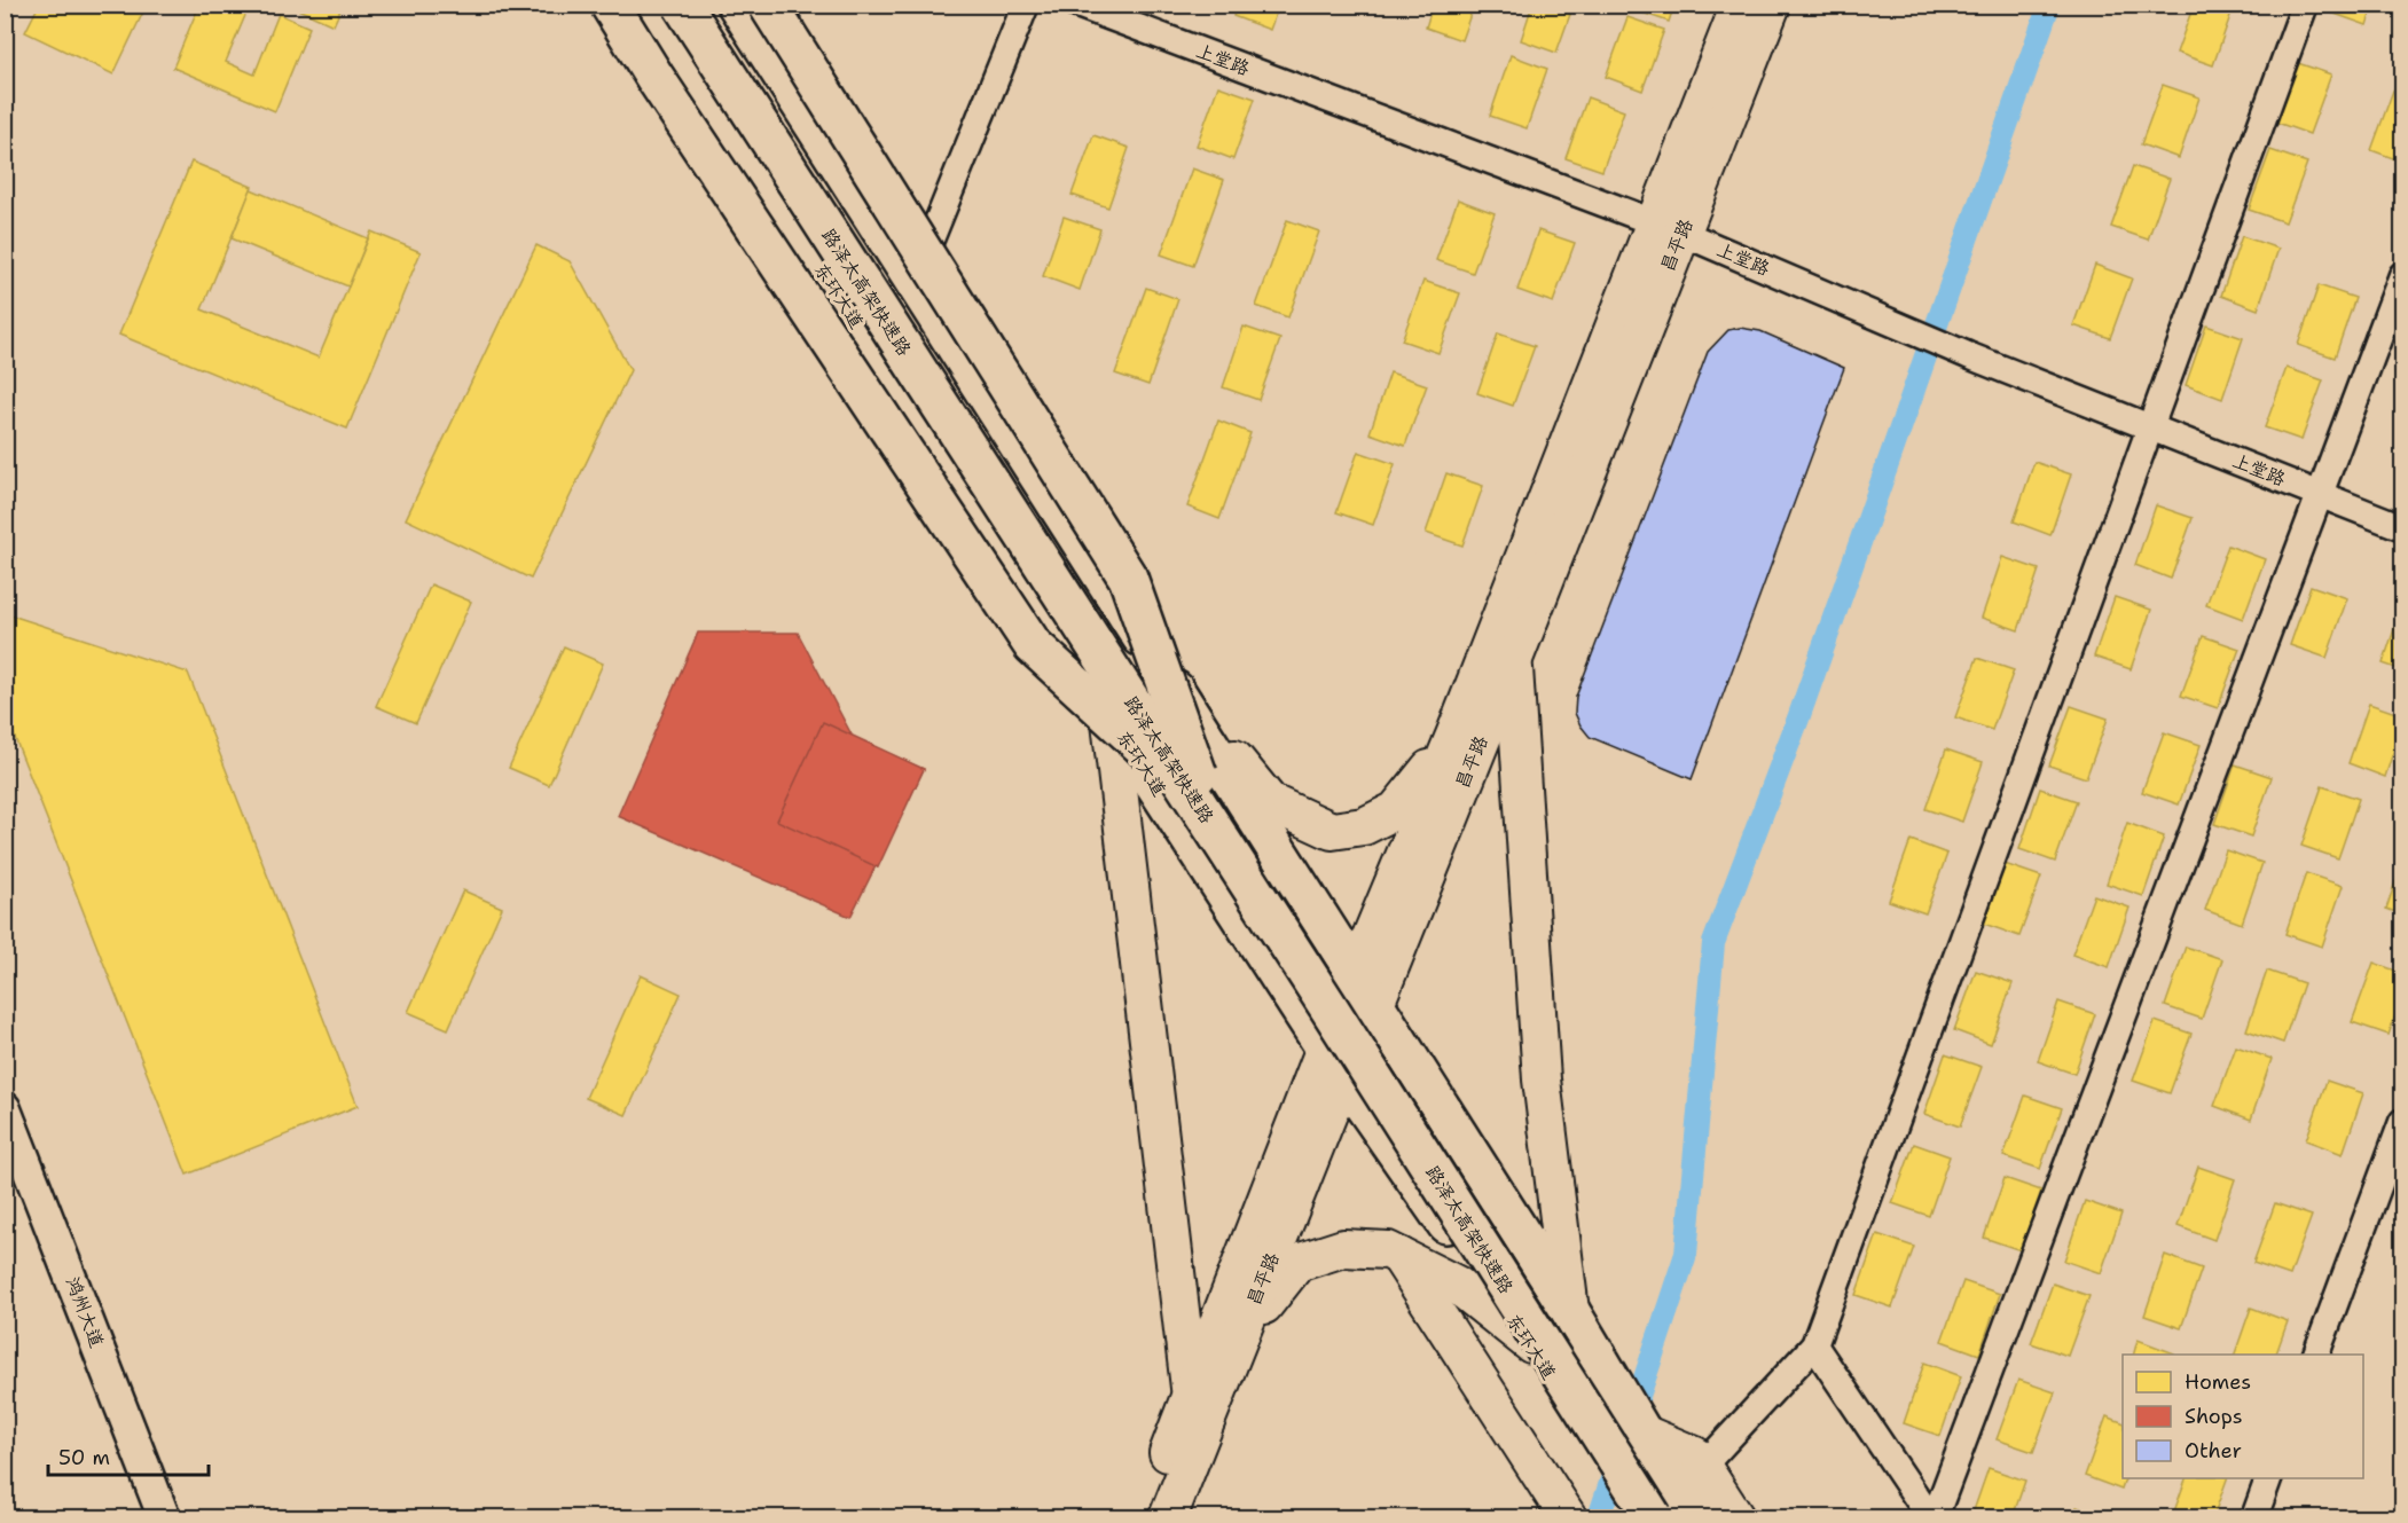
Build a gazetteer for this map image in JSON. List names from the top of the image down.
{
  "streets": {
    "main road": ["昌平路", "路泽太高架快速路", "东环大道"],
    "street": ["上堂路", "鸿州大道"]
  },
  "crossings": [
    ["上堂路", "昌平路"],
    ["昌平路", "东环大道"]
  ],
  "legend": ["Homes", "Shops", "Other"],
  "scale_bar": "50 m"
}
